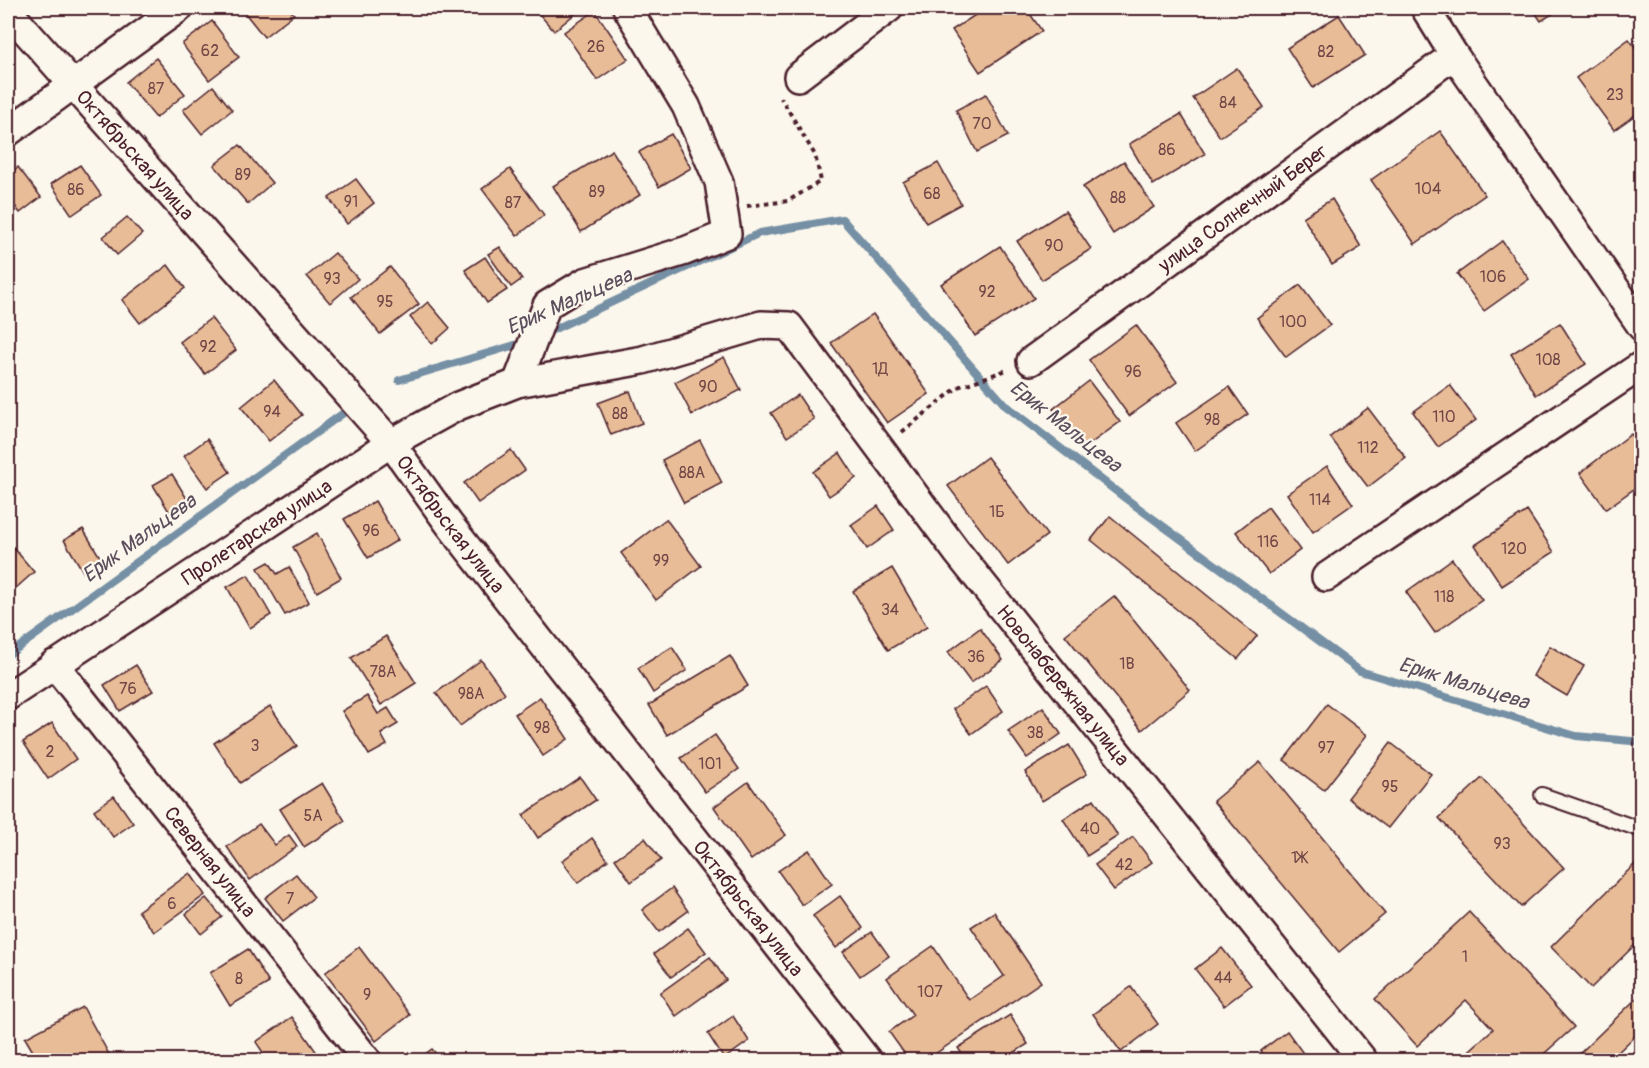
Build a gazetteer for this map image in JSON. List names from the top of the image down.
{
  "streets": {
    "street": [
      "Октябрьская улица",
      "улица Солнечный Берег",
      "Пролетарская улица",
      "Новонабережная улица",
      "Северная улица"
    ]
  },
  "crossings": [
    ["Октябрьская улица", "Пролетарская улица"],
    ["Пролетарская улица", "Новонабережная улица"],
    ["Пролетарская улица", "Северная улица"]
  ],
  "water": ["Ерик Мальцева"],
  "house_numbers": [
    "26",
    "62",
    "82",
    "87",
    "23",
    "84",
    "70",
    "86",
    "89",
    "104",
    "86",
    "89",
    "68",
    "88",
    "91",
    "87",
    "90",
    "106",
    "93",
    "92",
    "95",
    "100",
    "92",
    "108",
    "1Д",
    "96",
    "90",
    "94",
    "88",
    "110",
    "98",
    "112",
    "88А",
    "114",
    "1Б",
    "96",
    "116",
    "120",
    "99",
    "118",
    "34",
    "36",
    "1В",
    "78А",
    "76",
    "98А",
    "98",
    "38",
    "3",
    "97",
    "2",
    "101",
    "95",
    "5А",
    "40",
    "93",
    "1Ж",
    "42",
    "7",
    "6",
    "1",
    "44",
    "8",
    "107",
    "9"
  ]
}
